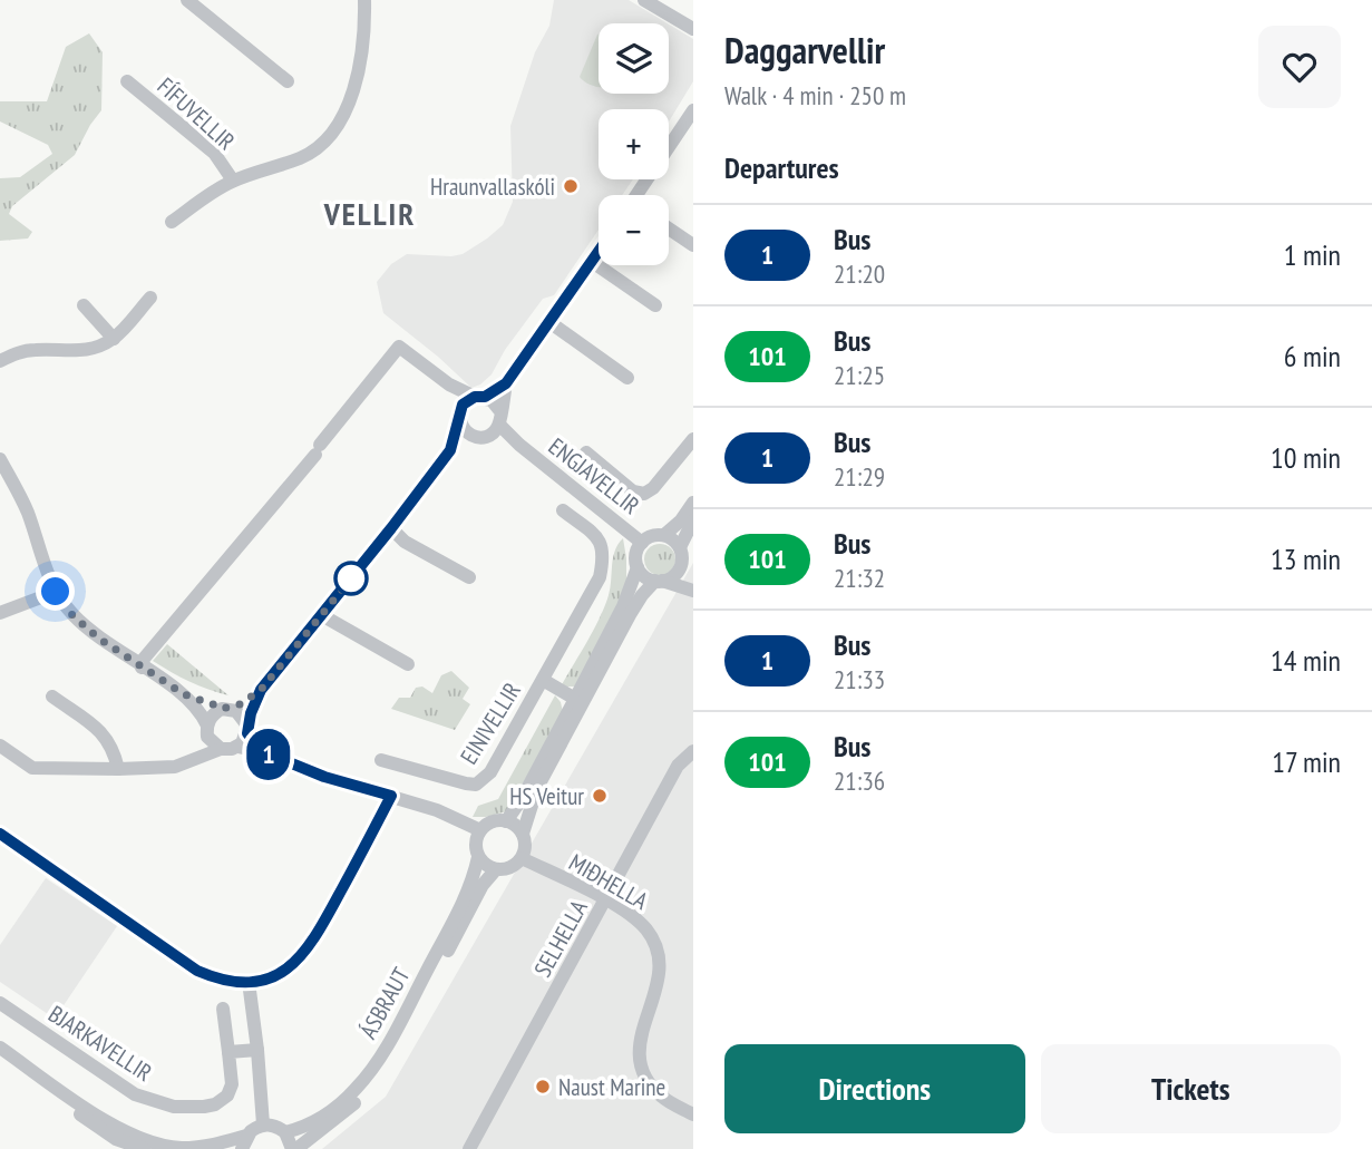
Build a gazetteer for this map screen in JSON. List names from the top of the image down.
{
  "streets": {
    "street": [
      "FÍFUVELLIR",
      "ENGJAVELLIR",
      "EINIVELLIR",
      "MIÐHELLA",
      "SELHELLA",
      "ÁSBRAUT",
      "BJARKAVELLIR"
    ]
  },
  "crossings": [
    ["MIÐHELLA", "SELHELLA"],
    ["MIÐHELLA", "ÁSBRAUT"]
  ],
  "districts": ["VELLIR"],
  "places": ["Hraunvallaskóli", "HS Veitur", "Naust Marine"],
  "lines": ["bus line 1"],
  "page": {
    "on_map": "1",
    "heading": [
      ["Daggarvellir", "Walk · 4 min · 250 m"],
      "Departures"
    ],
    "map_buttons": ["+", "−"],
    "list": [
      {
        "mark": "1",
        "name": "Bus",
        "note": "21:20",
        "value": "1 min"
      },
      {
        "mark": "101",
        "name": "Bus",
        "note": "21:25",
        "value": "6 min"
      },
      {
        "mark": "1",
        "name": "Bus",
        "note": "21:29",
        "value": "10 min"
      },
      {
        "mark": "101",
        "name": "Bus",
        "note": "21:32",
        "value": "13 min"
      },
      {
        "mark": "1",
        "name": "Bus",
        "note": "21:33",
        "value": "14 min"
      },
      {
        "mark": "101",
        "name": "Bus",
        "note": "21:36",
        "value": "17 min"
      }
    ],
    "buttons": ["Directions", "Tickets"]
  }
}
